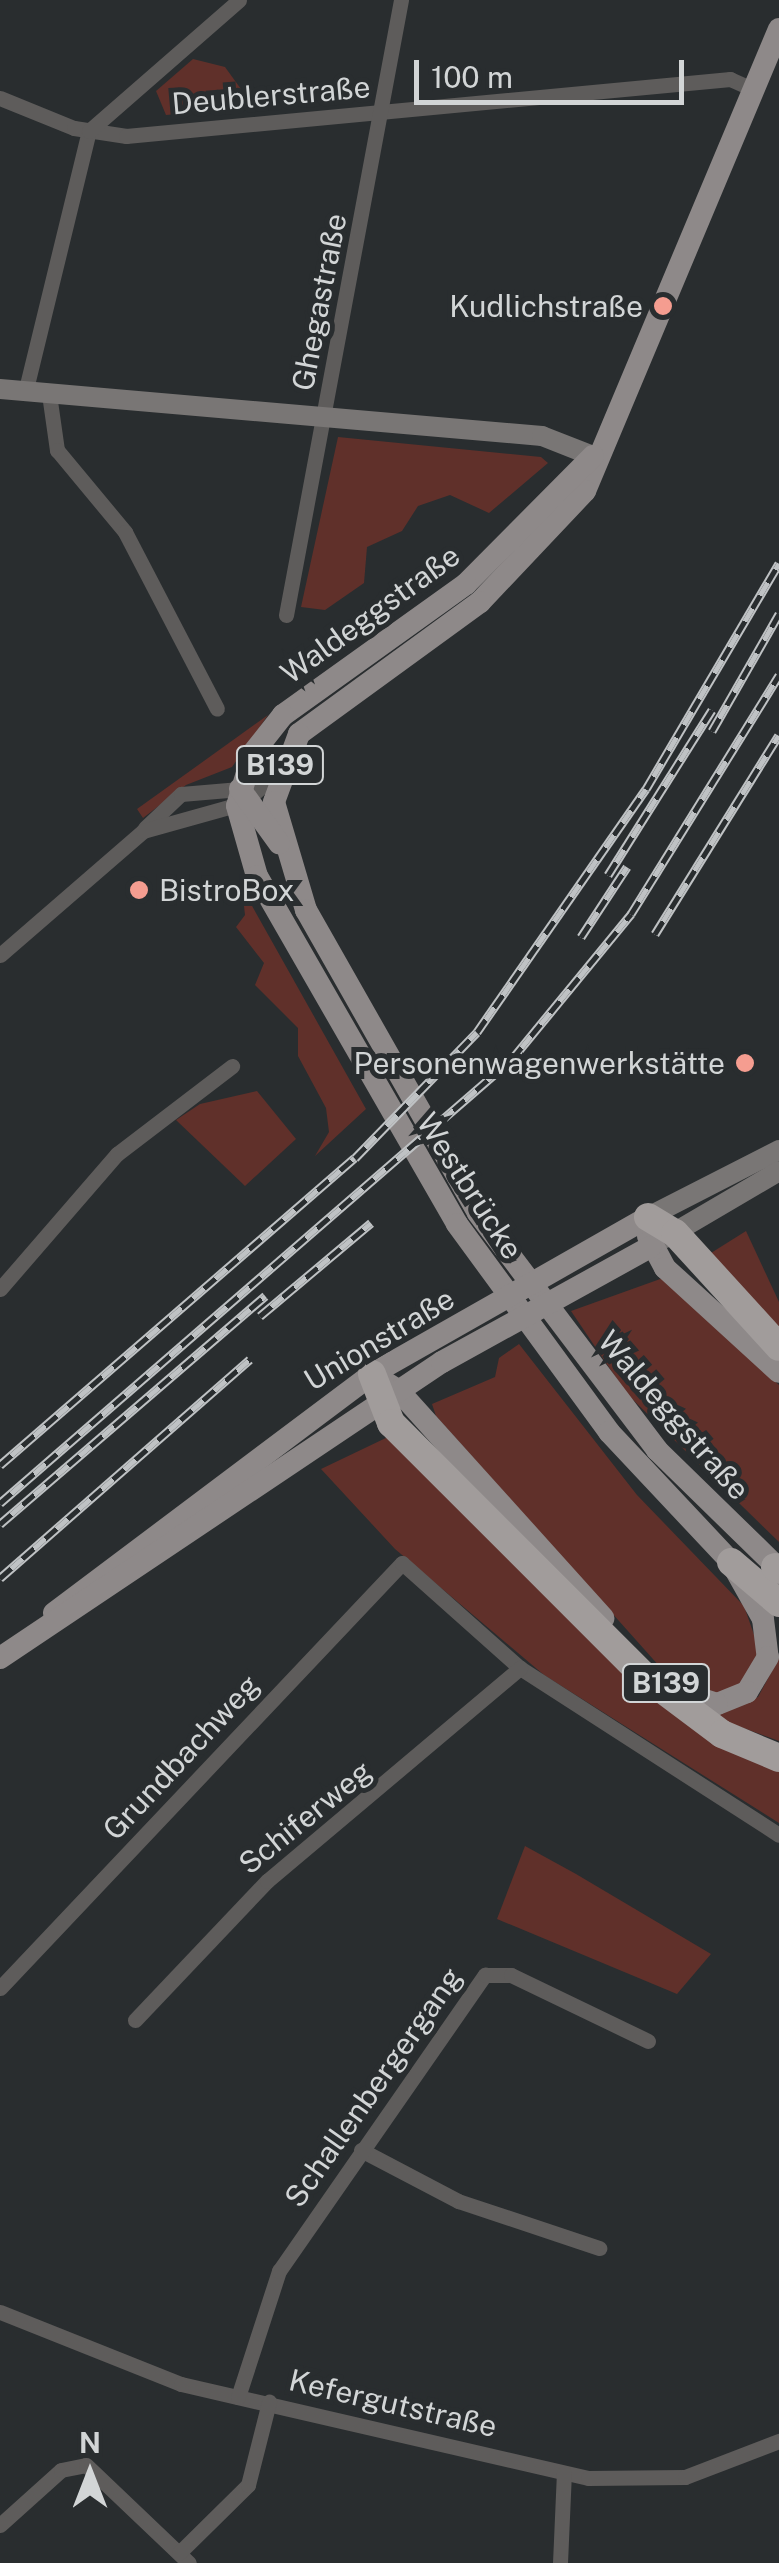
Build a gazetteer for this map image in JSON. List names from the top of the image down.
{
  "streets": {
    "main road": [
      "Waldeggstraße",
      "B139",
      "Westbrücke",
      "Unionstraße"
    ],
    "street": [
      "Deublerstraße",
      "Ghegastraße",
      "Grundbachweg",
      "Schiferweg",
      "Schallenbergergang",
      "Kefergutstraße"
    ]
  },
  "crossings": [
    ["Deublerstraße", "Ghegastraße"],
    ["Deublerstraße", "Waldeggstraße"],
    ["Waldeggstraße", "B139"],
    ["Waldeggstraße", "Westbrücke"],
    ["B139", "Westbrücke"],
    ["B139", "Unionstraße"],
    ["Grundbachweg", "Schiferweg"],
    ["Schallenbergergang", "Kefergutstraße"]
  ],
  "places": ["Kudlichstraße", "BistroBox", "Personenwagenwerkstätte"],
  "scale_bar": "100 m",
  "north": "top"
}
